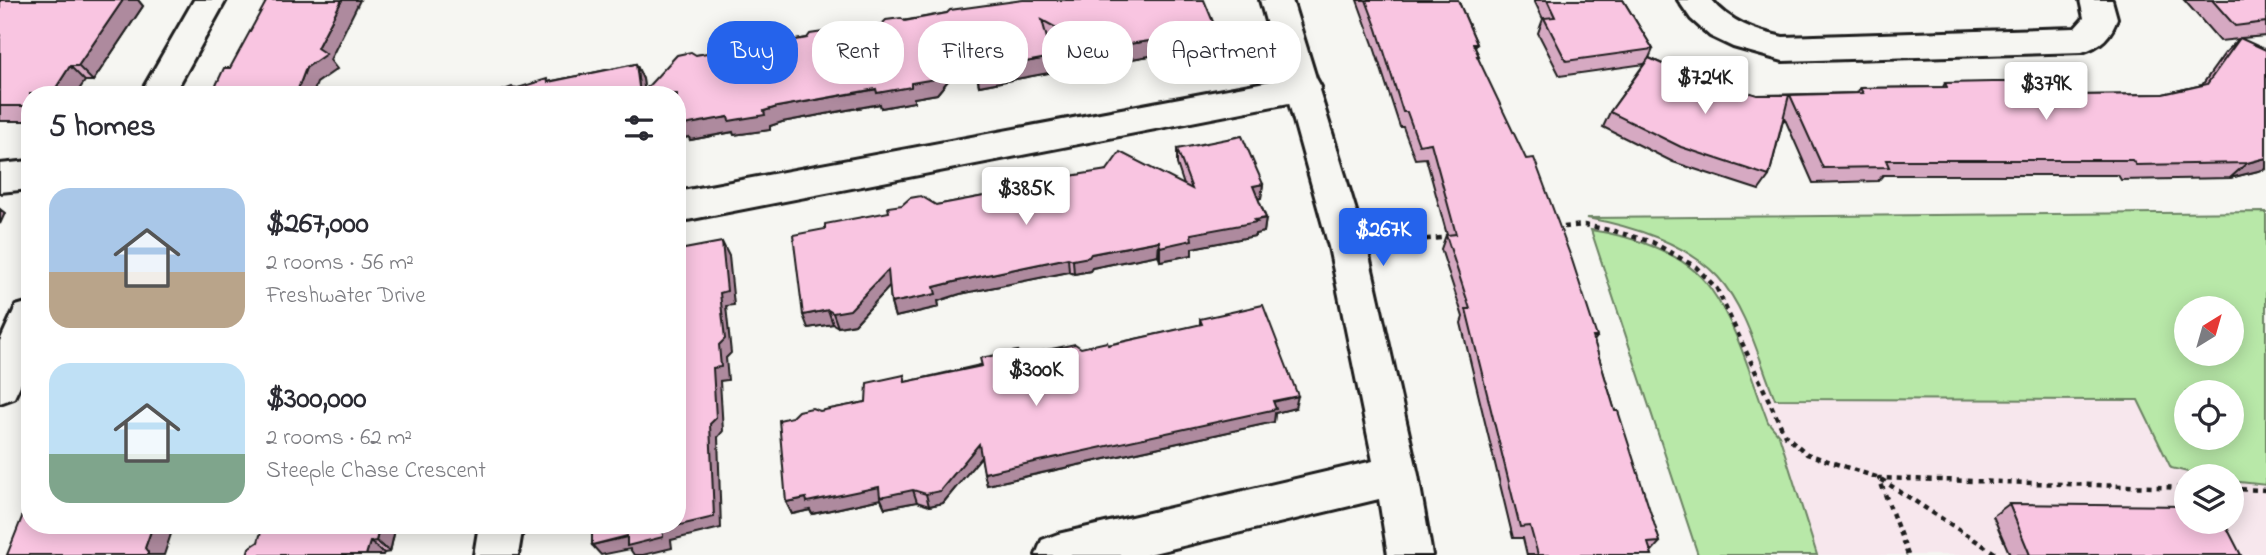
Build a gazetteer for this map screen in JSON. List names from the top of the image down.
{
  "north": "top right",
  "page": {
    "chip": [
      "Buy",
      "Rent",
      "Filters",
      "New",
      "Apartment"
    ],
    "price": [
      "$724K",
      "$379K",
      "$385K",
      "$267K",
      "$300K"
    ],
    "heading": "5 homes",
    "list": [
      {
        "name": "$267,000",
        "note": "2 rooms · 56 m² · Freshwater Drive"
      },
      {
        "name": "$300,000",
        "note": "2 rooms · 62 m² · Steeple Chase Crescent"
      }
    ]
  }
}
